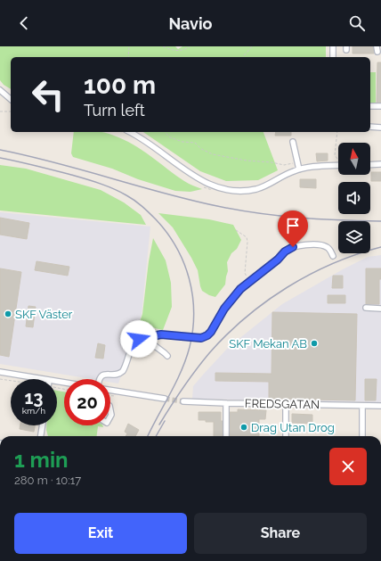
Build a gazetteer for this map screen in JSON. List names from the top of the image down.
{
  "streets": {
    "street": ["FREDSGATAN"]
  },
  "places": ["SKF Väster", "SKF Mekan AB", "Drag Utan Drog"],
  "north": "top",
  "page": {
    "header": "Navio",
    "turn": ["100 m", "Turn left"],
    "speed": "13 km/h",
    "limit": "20",
    "heading": ["1 min", "280 m · 10:17"],
    "buttons": ["Exit", "Share"]
  }
}
